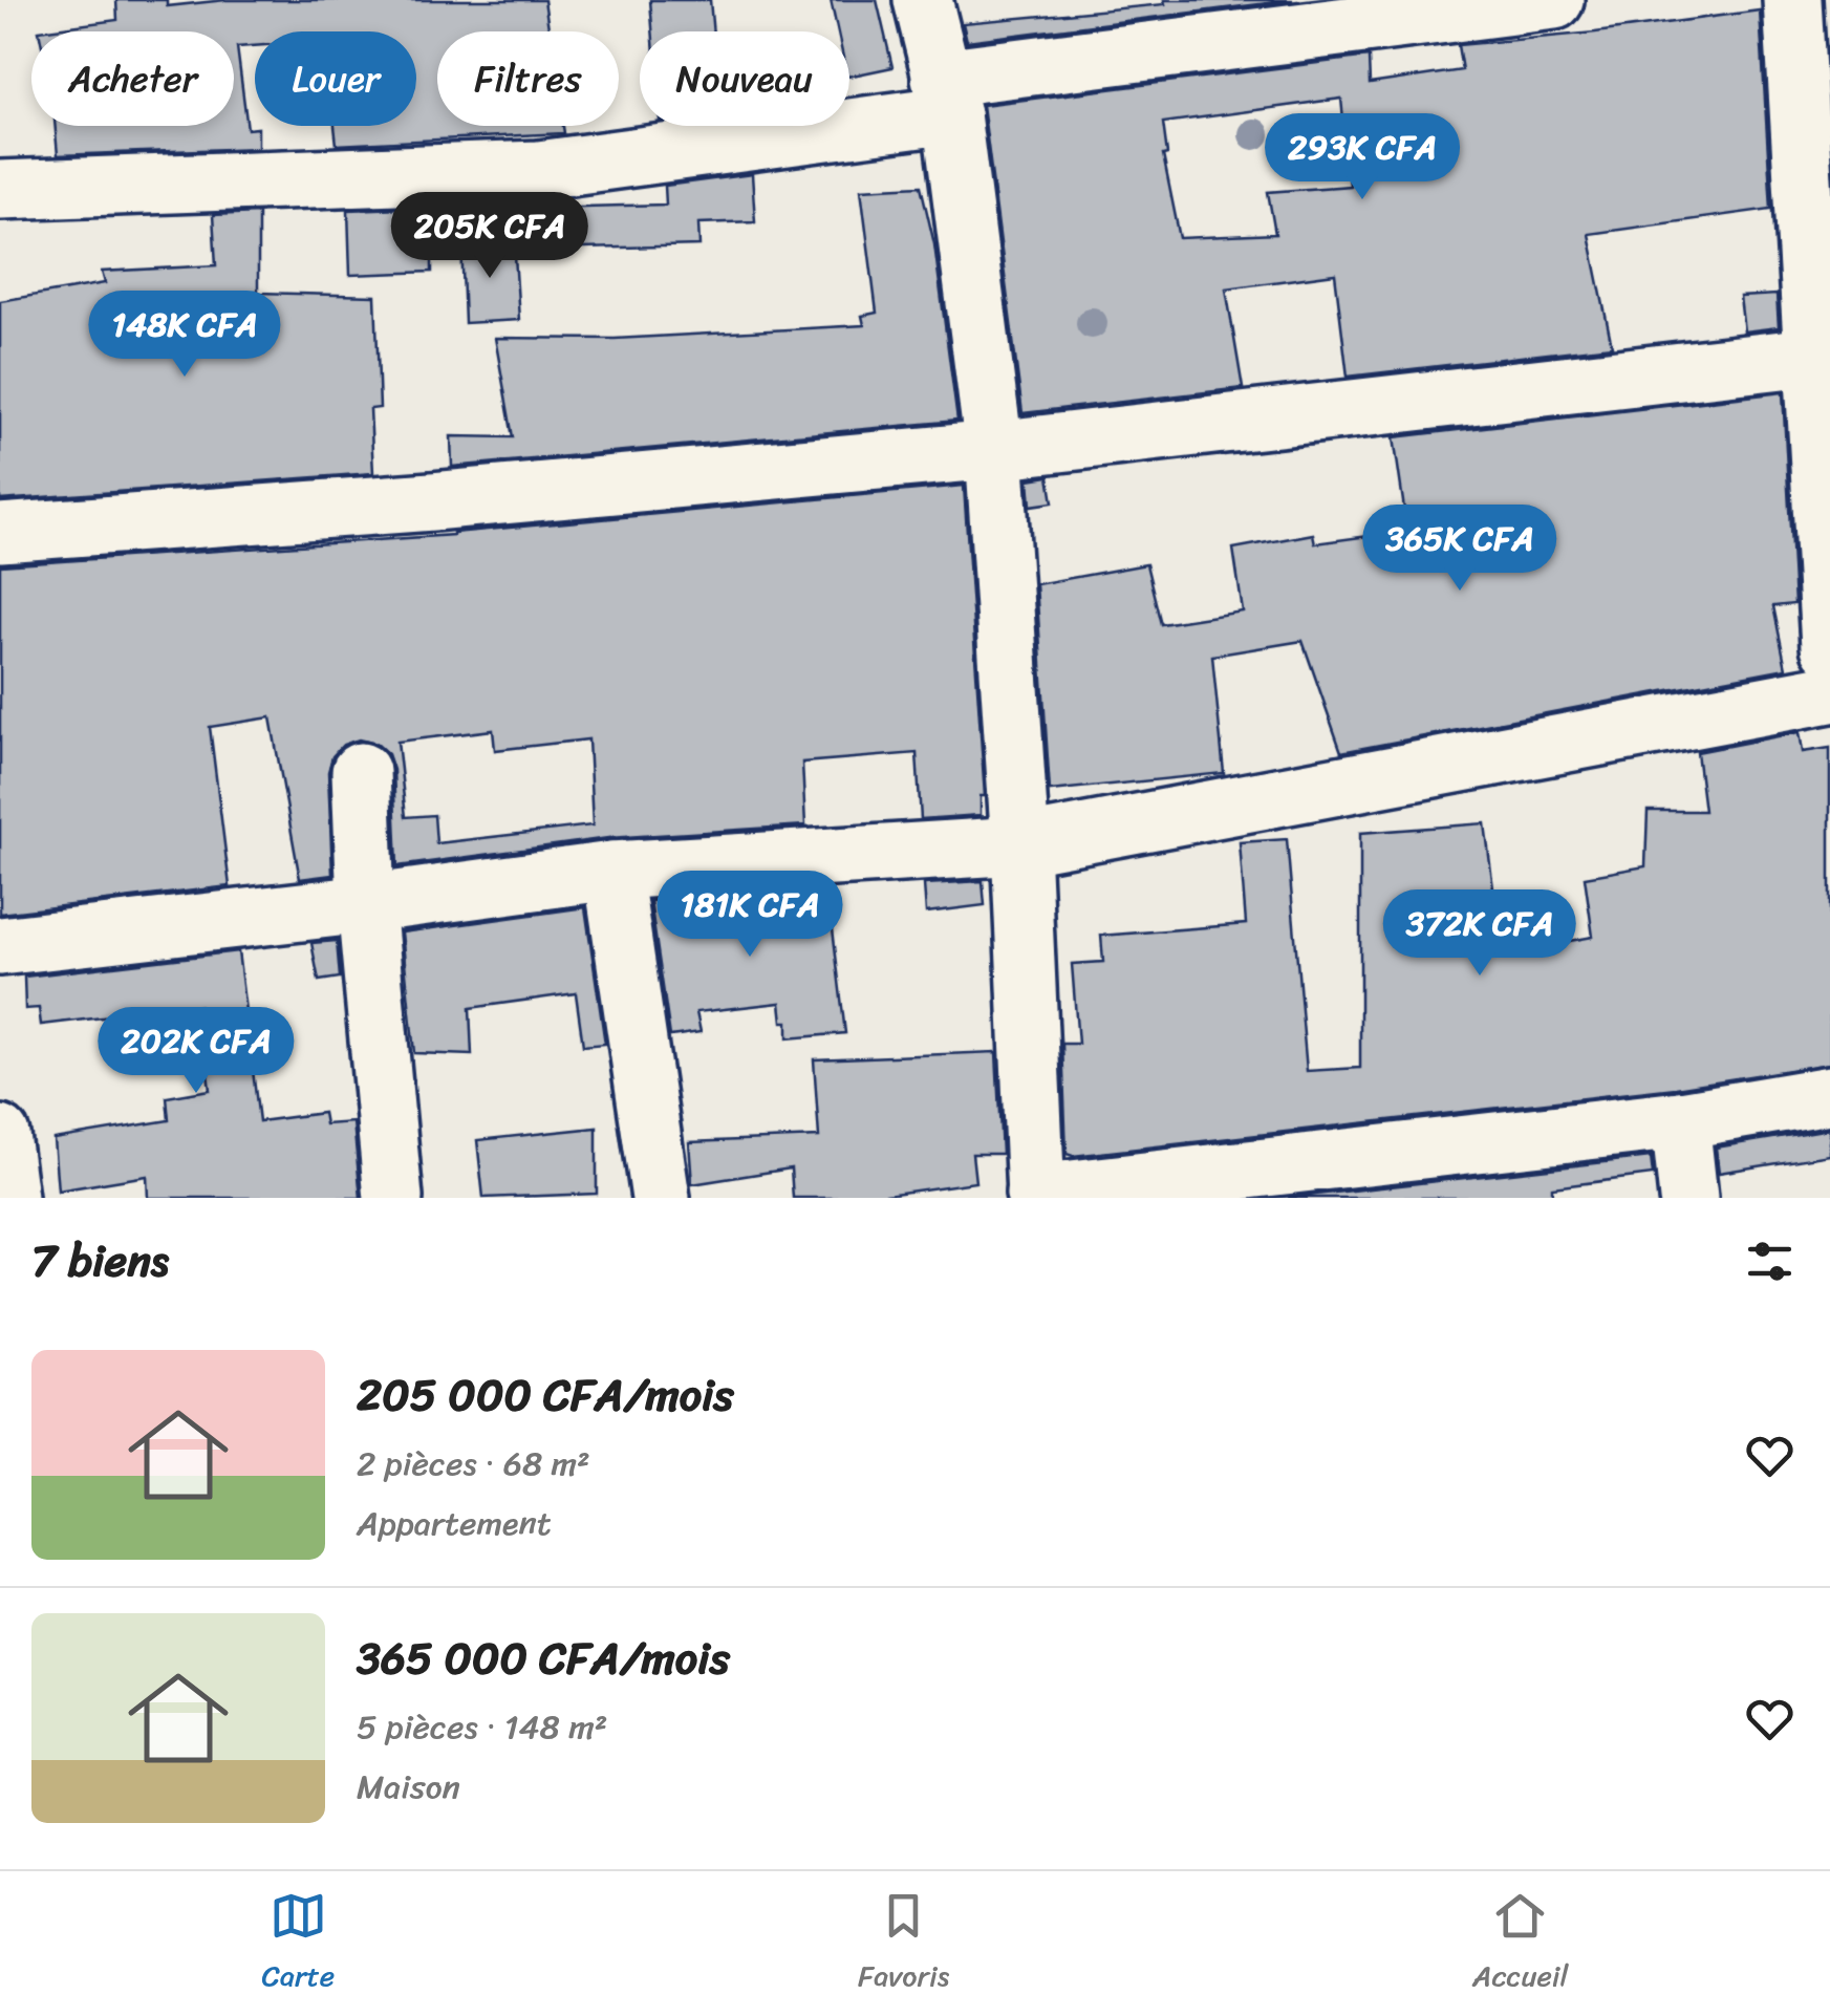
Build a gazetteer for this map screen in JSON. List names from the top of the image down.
{
  "page": {
    "chip": [
      "Acheter",
      "Louer",
      "Filtres",
      "Nouveau"
    ],
    "price": [
      "293K CFA",
      "205K CFA",
      "148K CFA",
      "365K CFA",
      "181K CFA",
      "372K CFA",
      "202K CFA"
    ],
    "heading": "7 biens",
    "list": [
      {
        "name": "205 000 CFA/mois",
        "note": "2 pièces · 68 m² · Appartement"
      },
      {
        "name": "365 000 CFA/mois",
        "note": "5 pièces · 148 m² · Maison"
      }
    ],
    "tabs": ["Carte", "Favoris", "Accueil"]
  }
}
